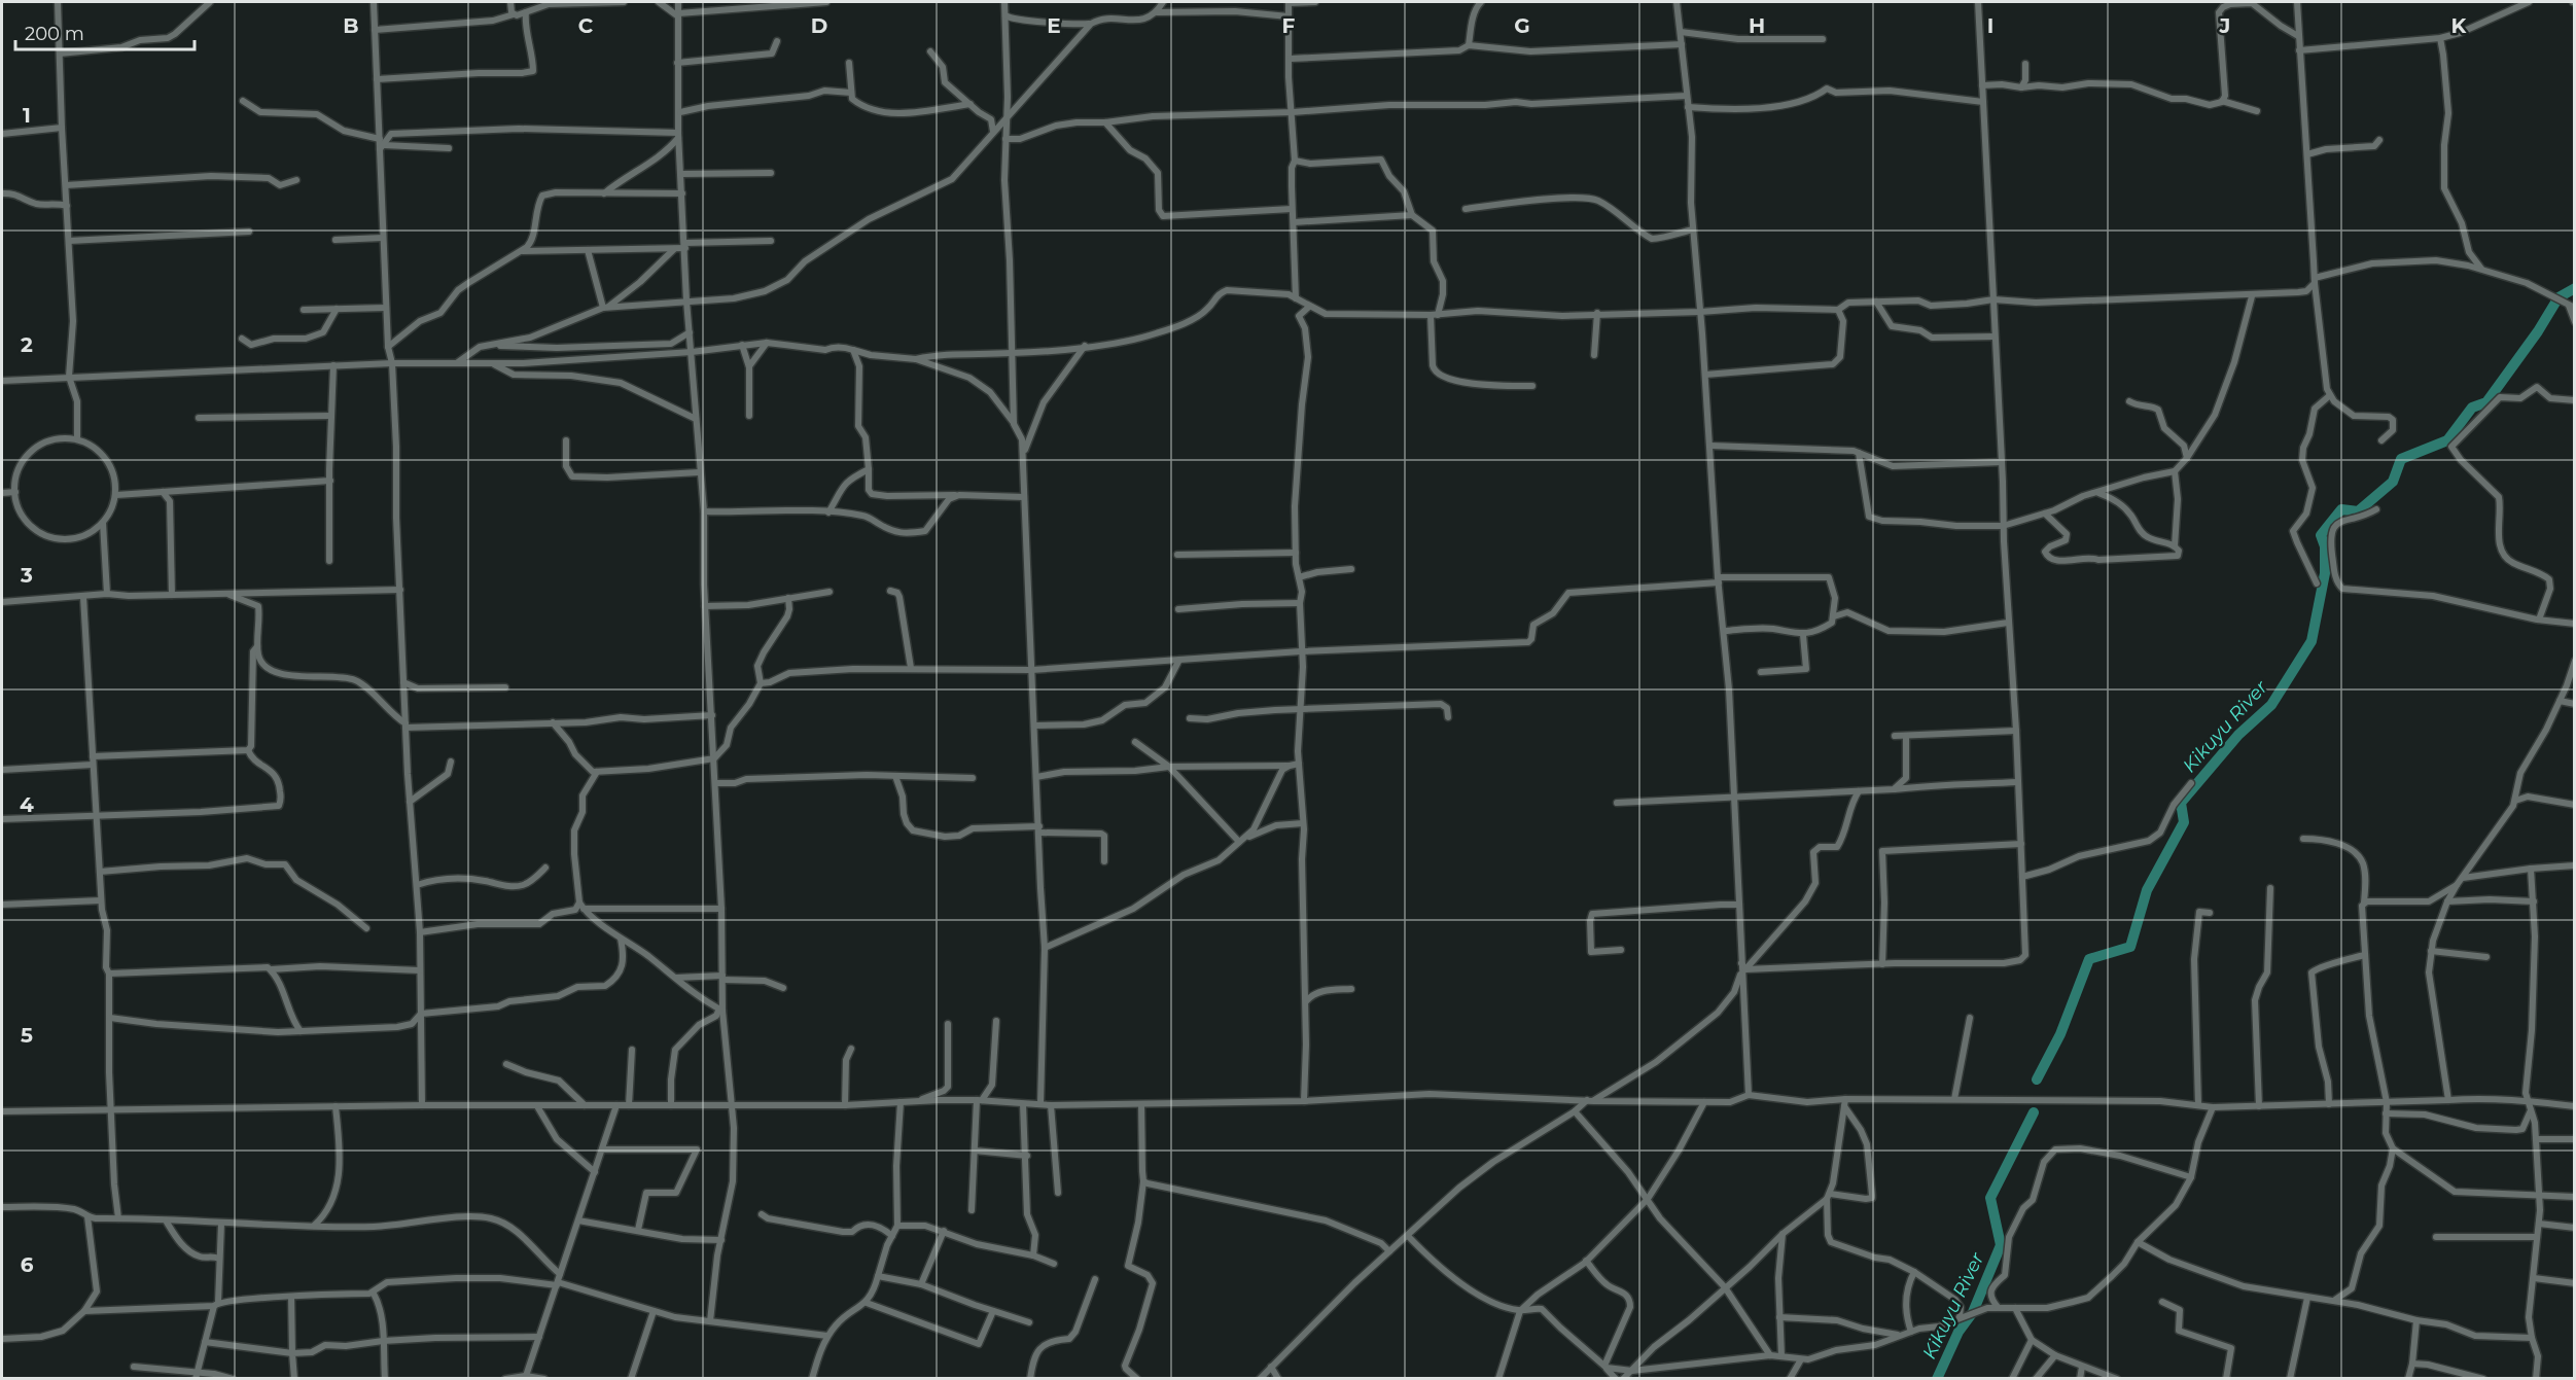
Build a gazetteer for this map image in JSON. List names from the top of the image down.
{
  "water": ["Kikuyu River"],
  "scale_bar": "200 m",
  "grid": {
    "columns": [
      "B",
      "C",
      "D",
      "E",
      "F",
      "G",
      "H",
      "I",
      "J",
      "K"
    ],
    "rows": [
      "1",
      "2",
      "3",
      "4",
      "5",
      "6"
    ]
  }
}
